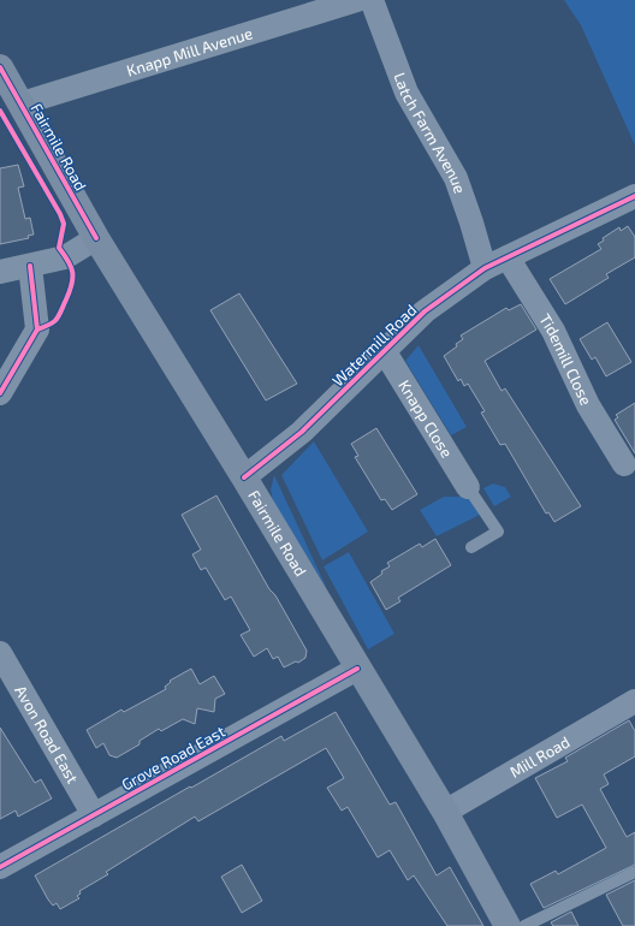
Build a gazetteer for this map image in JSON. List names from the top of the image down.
{
  "streets": {
    "main road": ["Fairmile Road"],
    "street": [
      "Knapp Mill Avenue",
      "Latch Farm Avenue",
      "Watermill Road",
      "Tidemill Close",
      "Knapp Close",
      "Avon Road East",
      "Mill Road",
      "Grove Road East"
    ]
  },
  "crossings": [
    ["Knapp Mill Avenue", "Fairmile Road"],
    ["Latch Farm Avenue", "Watermill Road"],
    ["Fairmile Road", "Watermill Road"],
    ["Fairmile Road", "Mill Road"],
    ["Fairmile Road", "Grove Road East"],
    ["Watermill Road", "Tidemill Close"],
    ["Watermill Road", "Knapp Close"],
    ["Avon Road East", "Grove Road East"]
  ]
}
